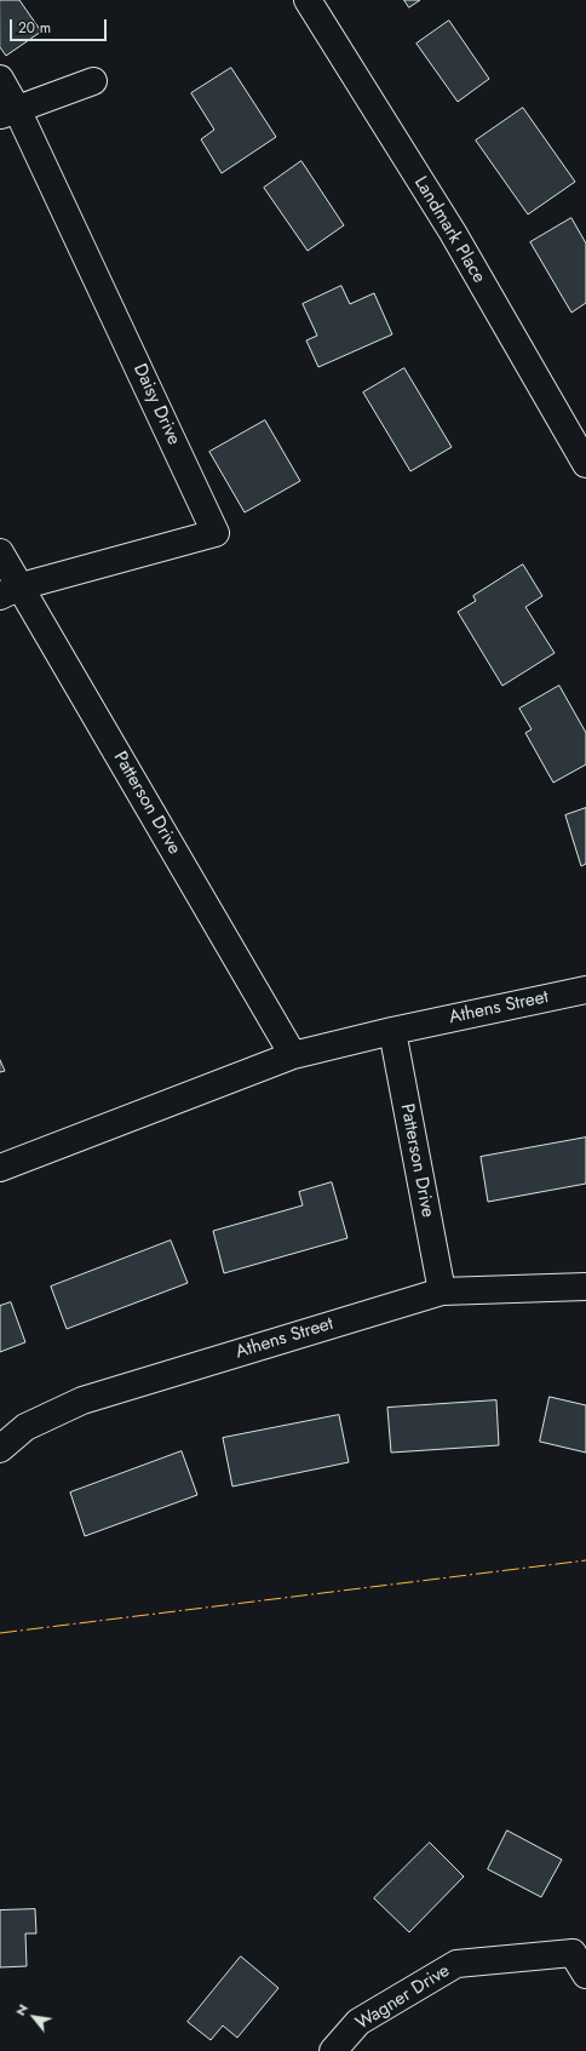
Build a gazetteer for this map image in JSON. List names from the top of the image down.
{
  "streets": {
    "street": [
      "Landmark Place",
      "Daisy Drive",
      "Patterson Drive",
      "Athens Street",
      "Wagner Drive"
    ]
  },
  "crossings": [
    ["Daisy Drive", "Patterson Drive"],
    ["Patterson Drive", "Athens Street"]
  ],
  "scale_bar": "20 m",
  "north": "top left"
}
